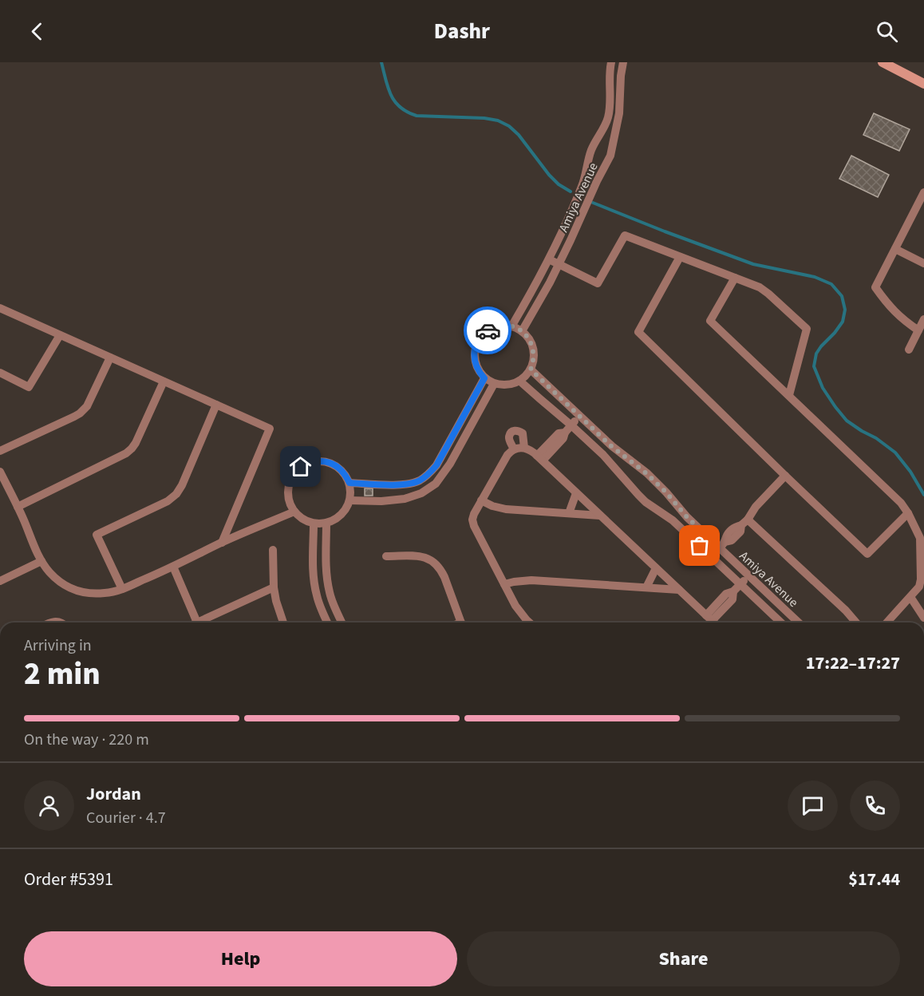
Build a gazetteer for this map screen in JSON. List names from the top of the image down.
{
  "streets": {
    "street": ["Amiya Avenue"]
  },
  "page": {
    "header": "Dashr",
    "heading": ["2 min", "Arriving in", "17:22–17:27"],
    "panel": [
      "Jordan",
      "Courier · 4.7",
      "Order #5391",
      "$17.44"
    ],
    "bar": "On the way · 220 m",
    "buttons": ["Help", "Share"]
  }
}
